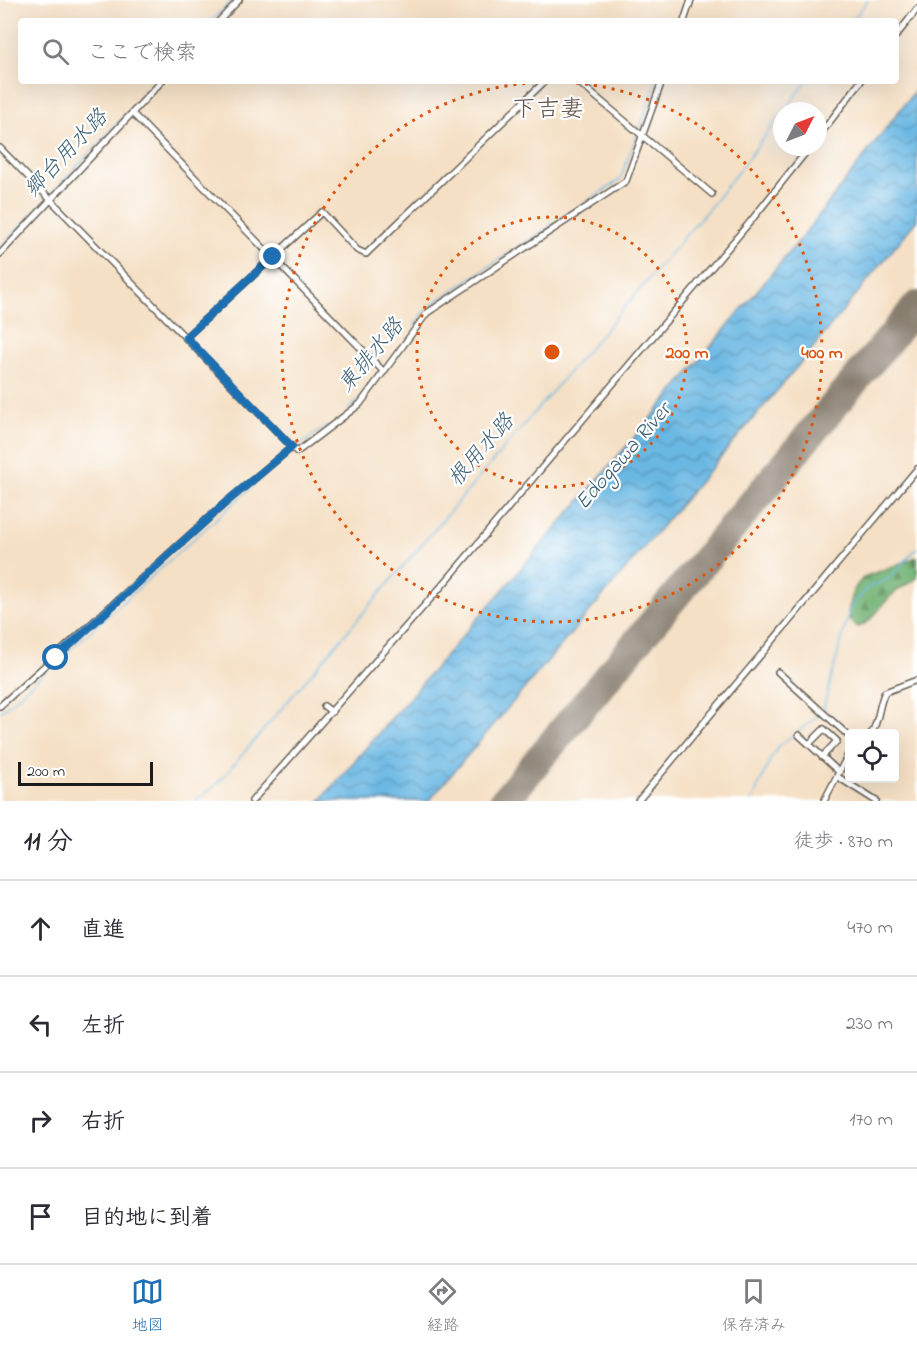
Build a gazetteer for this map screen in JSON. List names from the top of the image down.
{
  "districts": ["下吉妻"],
  "water": [
    "郷台用水路",
    "東排水路",
    "根用水路",
    "Edogawa River"
  ],
  "scale_bar": "200 m",
  "north": "top right",
  "page": {
    "search": "ここで検索",
    "scale": "200 m",
    "heading": ["11 分", "徒歩 · 870 m"],
    "list": [
      ["直進", "470 m"],
      ["左折", "230 m"],
      ["右折", "170 m"],
      "目的地に到着"
    ],
    "nav": ["地図", "経路", "保存済み"]
  },
  "rings": ["200 m", "400 m"]
}
